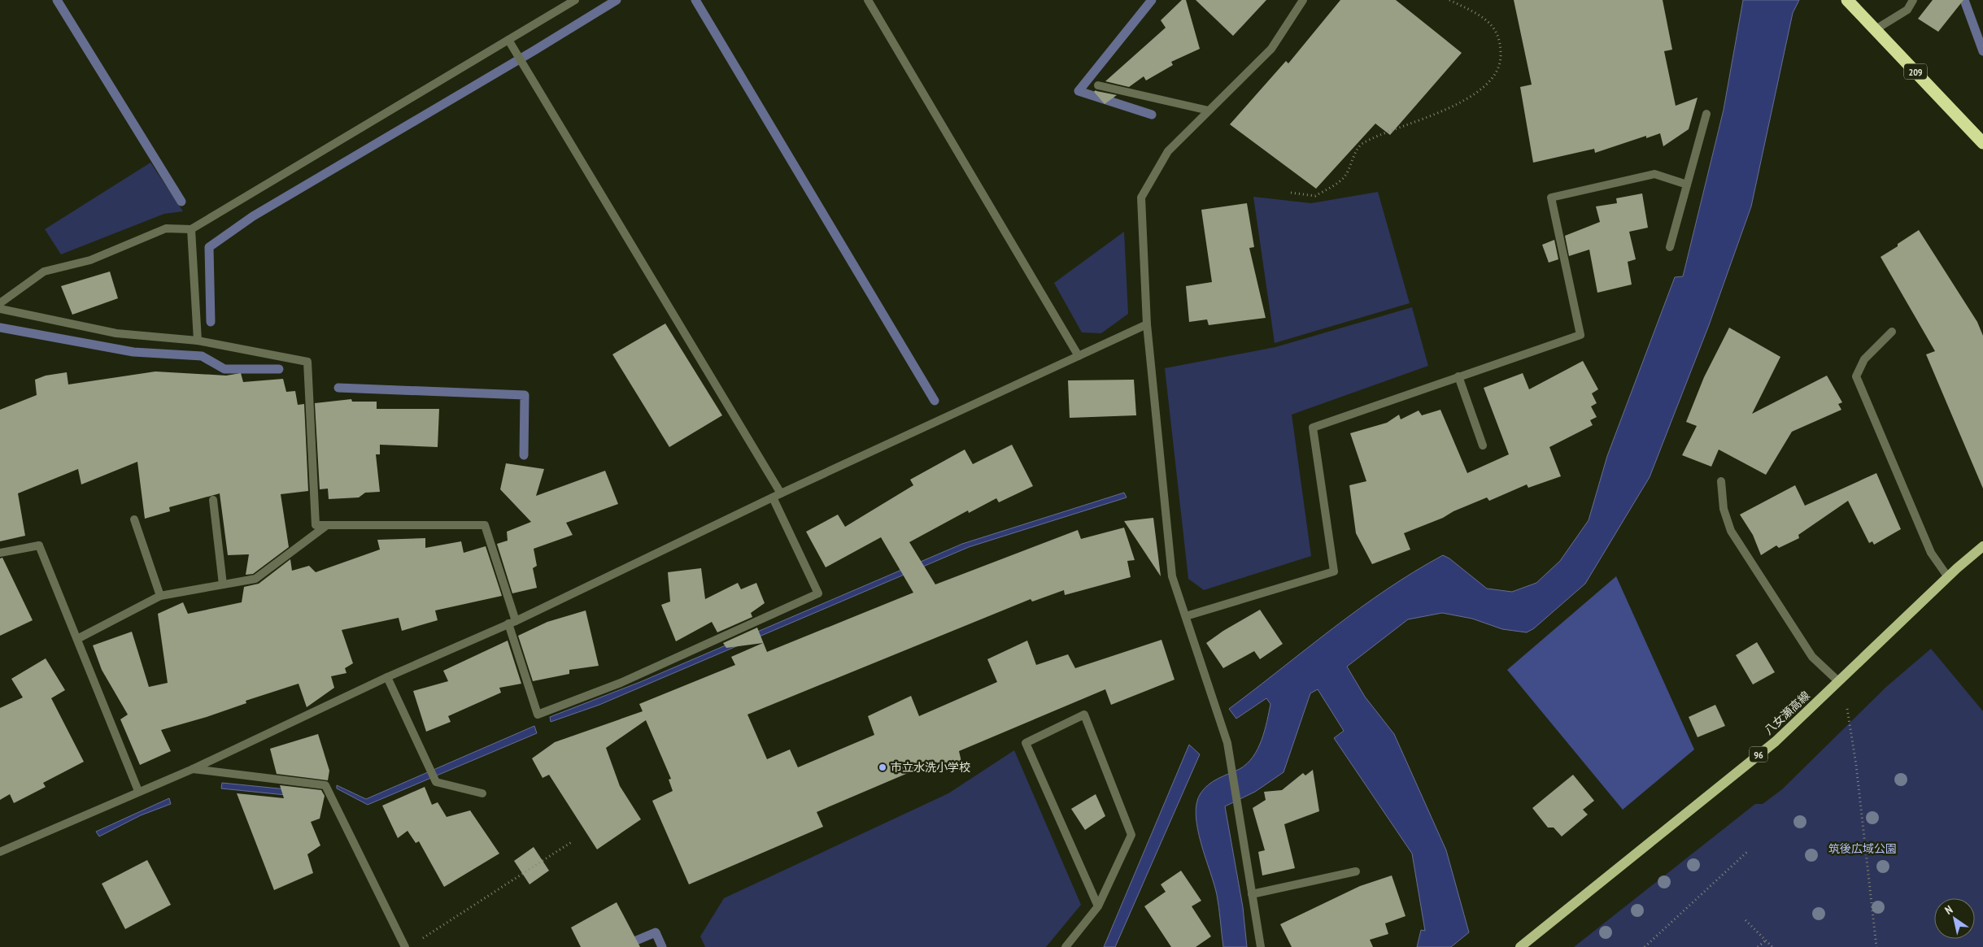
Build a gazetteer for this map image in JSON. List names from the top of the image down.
{
  "streets": {
    "highway": ["209"],
    "main road": ["八女瀬高線", "96"]
  },
  "parks": ["筑後広域公園"],
  "places": ["市立水洗小学校"],
  "north": "top left"
}
